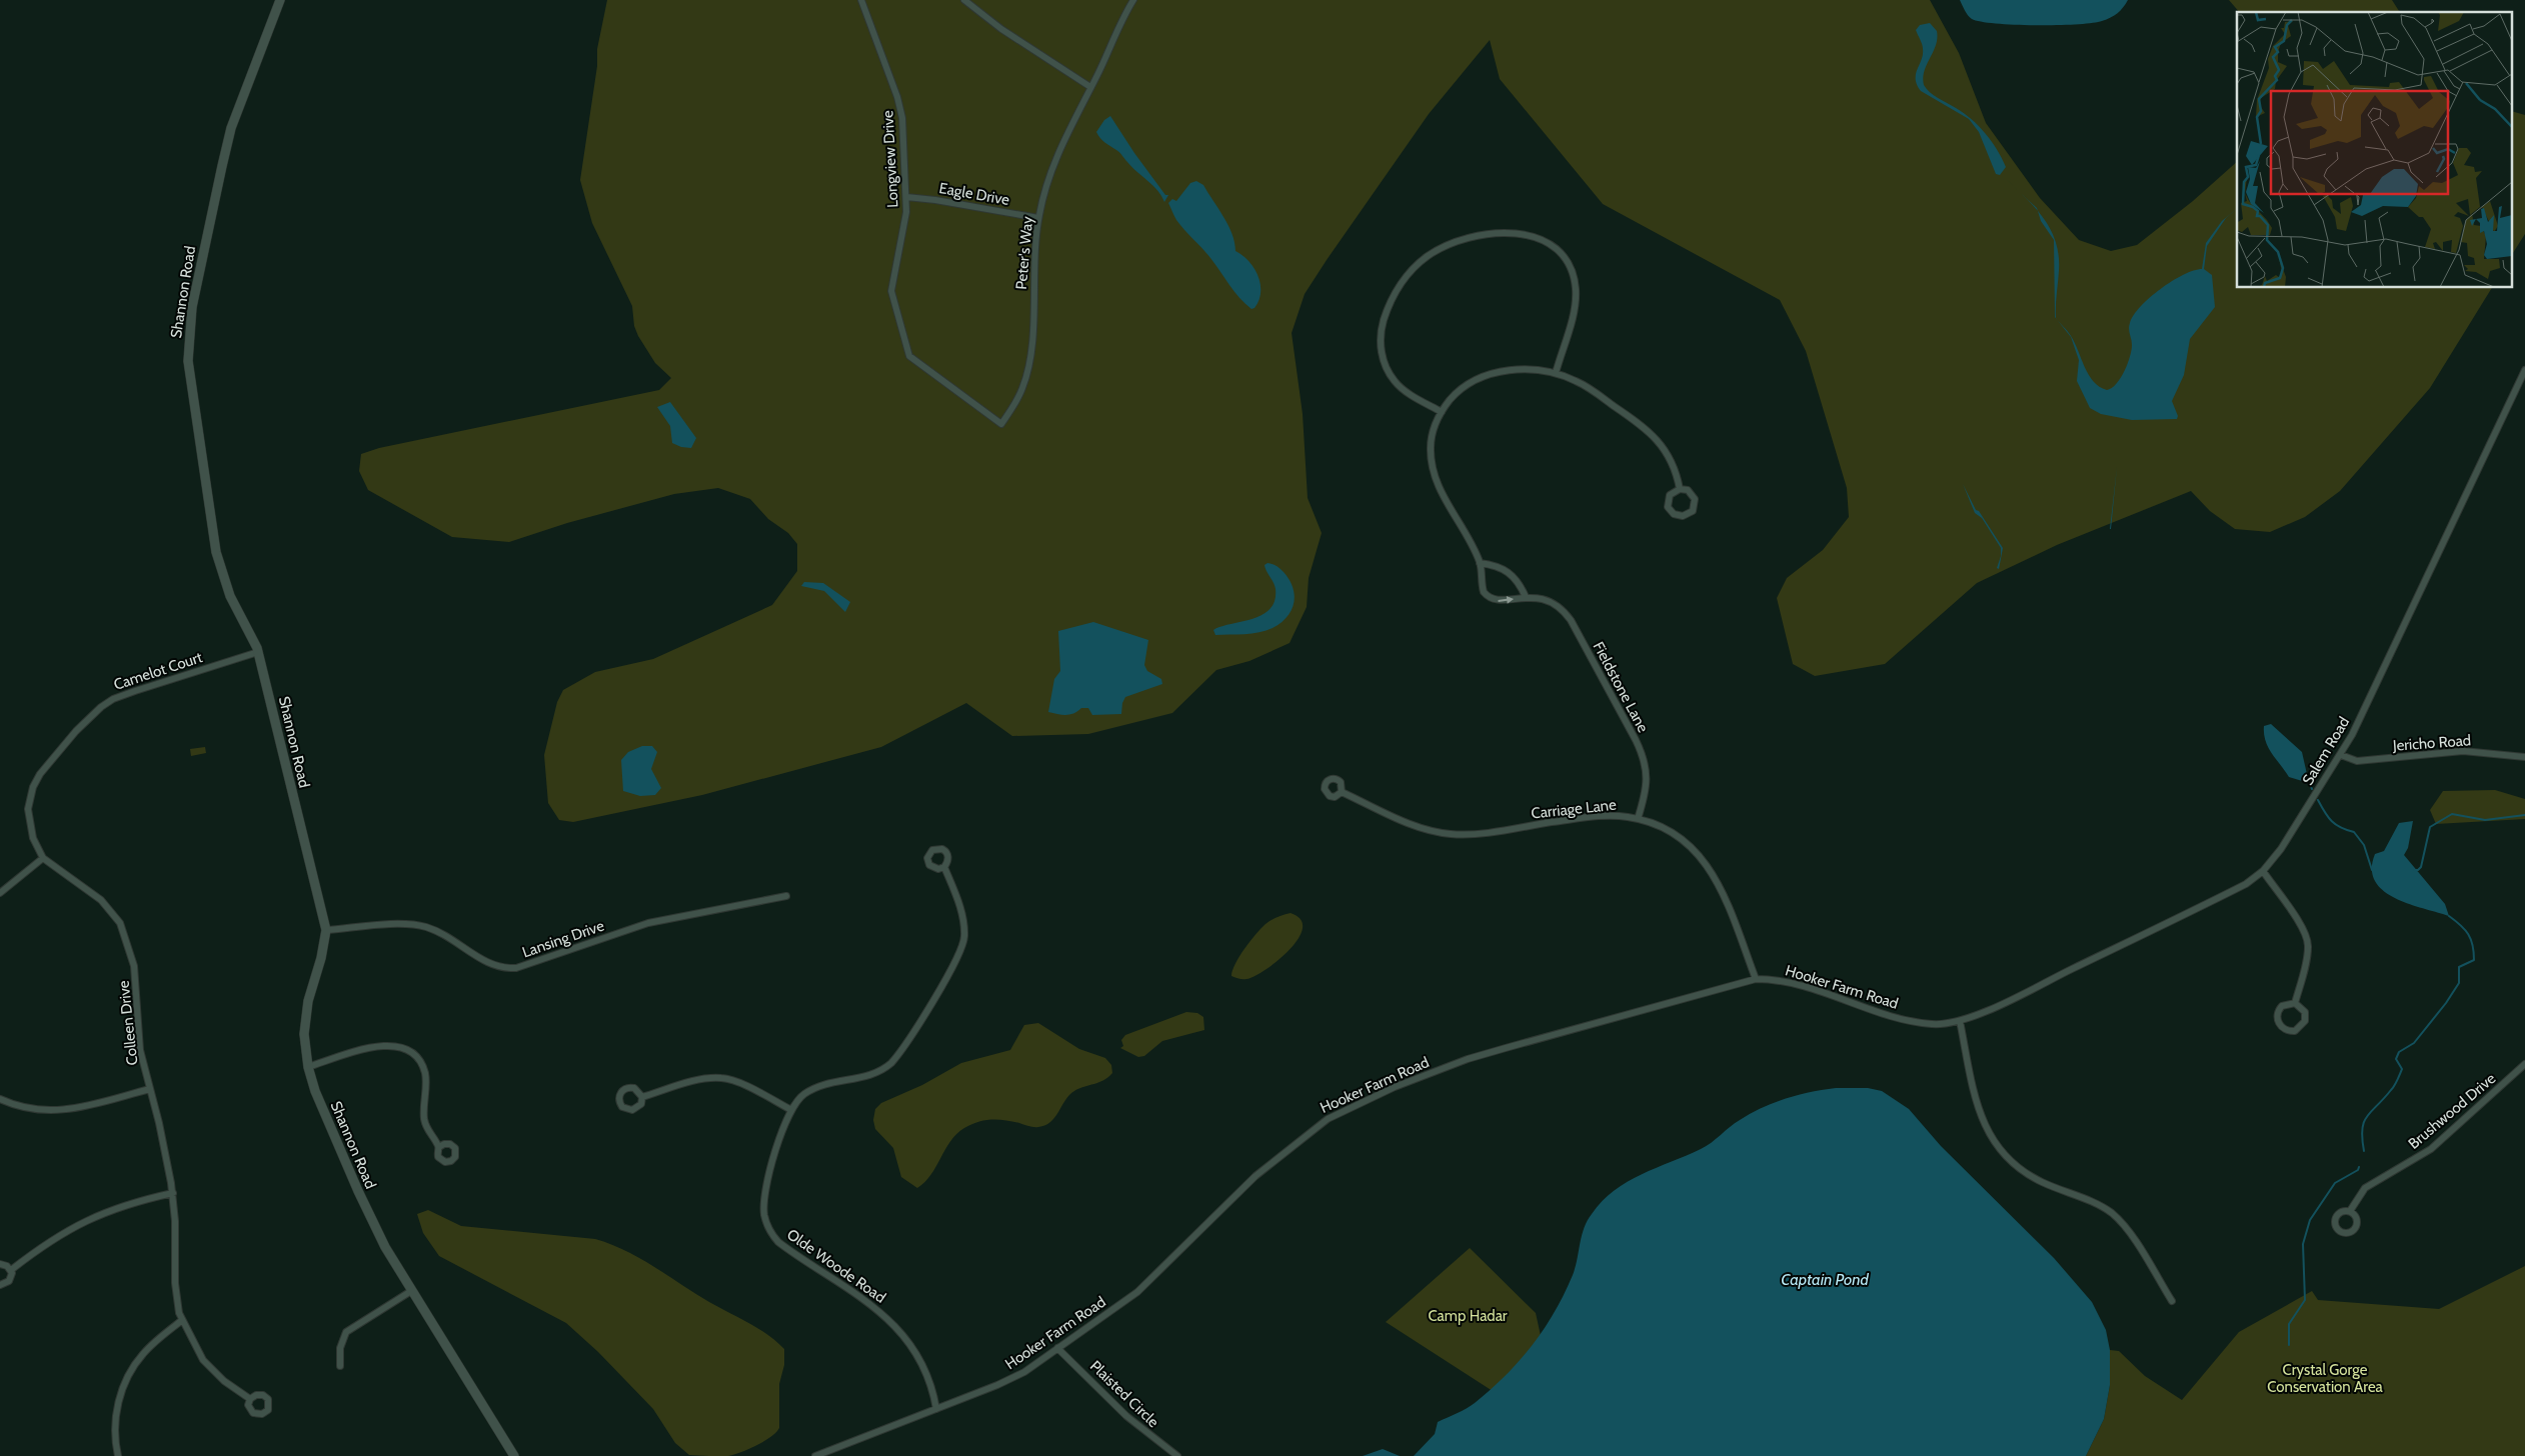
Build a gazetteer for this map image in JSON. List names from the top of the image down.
{
  "streets": {
    "street": [
      "Longview Drive",
      "Eagle Drive",
      "Peter's Way",
      "Shannon Road",
      "Camelot Court",
      "Fieldstone Lane",
      "Jericho Road",
      "Salem Road",
      "Carriage Lane",
      "Lansing Drive",
      "Hooker Farm Road",
      "Colleen Drive",
      "Brushwood Drive",
      "Olde Woode Road",
      "Plaisted Circle"
    ]
  },
  "crossings": [
    ["Longview Drive", "Eagle Drive"],
    ["Longview Drive", "Peter's Way"],
    ["Eagle Drive", "Peter's Way"],
    ["Shannon Road", "Camelot Court"],
    ["Shannon Road", "Lansing Drive"],
    ["Camelot Court", "Colleen Drive"],
    ["Fieldstone Lane", "Carriage Lane"],
    ["Jericho Road", "Salem Road"],
    ["Salem Road", "Hooker Farm Road"],
    ["Carriage Lane", "Hooker Farm Road"],
    ["Hooker Farm Road", "Olde Woode Road"],
    ["Hooker Farm Road", "Plaisted Circle"]
  ],
  "water": ["Captain Pond"],
  "parks": ["Camp Hadar", "Crystal Gorge Conservation Area"]
}
